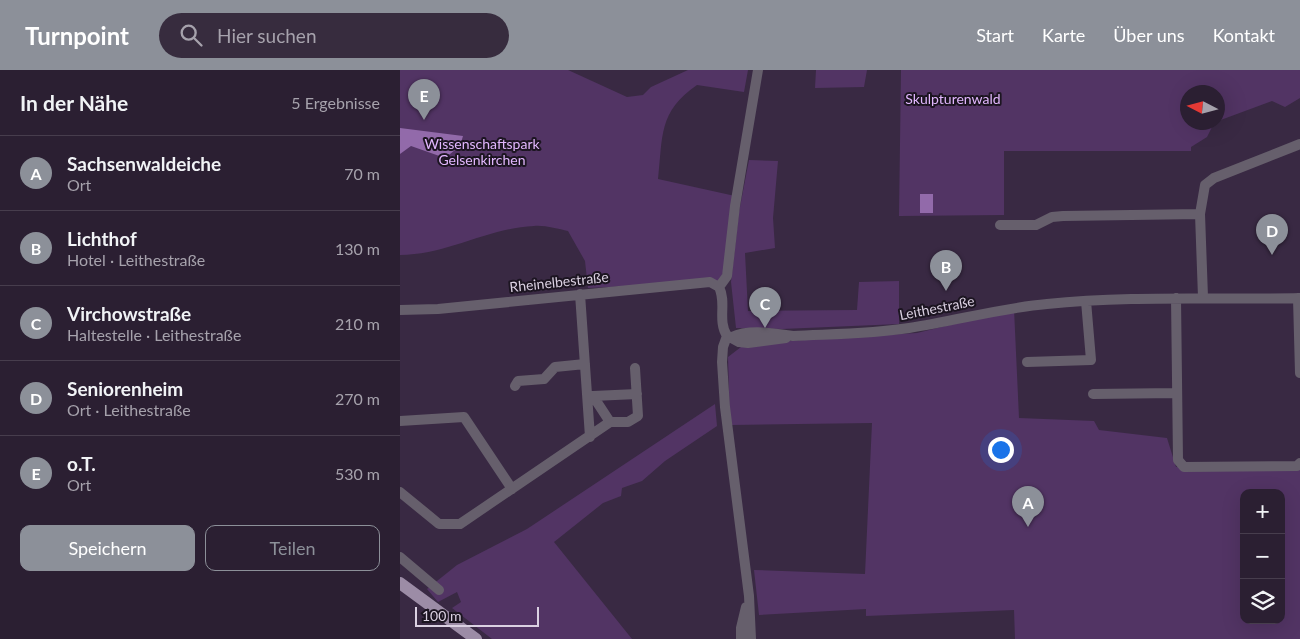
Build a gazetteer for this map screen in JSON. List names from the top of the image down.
{
  "streets": {
    "street": ["Rheinelbestraße", "Leithestraße"]
  },
  "parks": ["Skulpturenwald", "Wissenschaftspark Gelsenkirchen"],
  "scale_bar": "100 m",
  "north": "left",
  "page": {
    "header": "Turnpoint",
    "search": "Hier suchen",
    "nav": [
      "Start",
      "Karte",
      "Über uns",
      "Kontakt"
    ],
    "heading": ["In der Nähe", "5 Ergebnisse"],
    "pins": [
      "E",
      "D",
      "B",
      "C",
      "A"
    ],
    "list": [
      {
        "mark": "A",
        "name": "Sachsenwaldeiche",
        "note": "Ort",
        "value": "70 m"
      },
      {
        "mark": "B",
        "name": "Lichthof",
        "note": "Hotel · Leithestraße",
        "value": "130 m"
      },
      {
        "mark": "C",
        "name": "Virchowstraße",
        "note": "Haltestelle · Leithestraße",
        "value": "210 m"
      },
      {
        "mark": "D",
        "name": "Seniorenheim",
        "note": "Ort · Leithestraße",
        "value": "270 m"
      },
      {
        "mark": "E",
        "name": "o.T.",
        "note": "Ort",
        "value": "530 m"
      }
    ],
    "map_buttons": ["+", "−"],
    "buttons": ["Speichern", "Teilen"],
    "scale": "100 m"
  }
}
